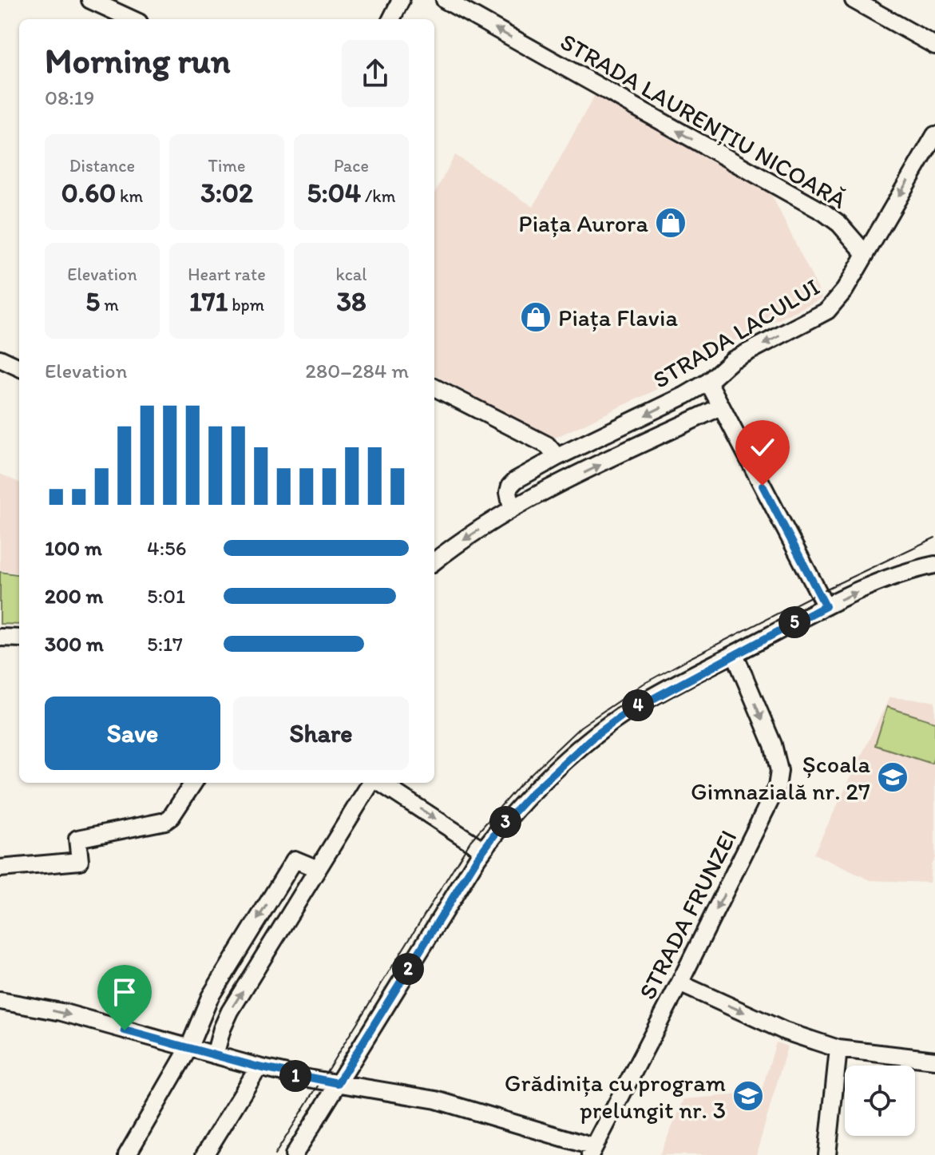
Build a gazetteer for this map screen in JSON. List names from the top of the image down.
{
  "streets": {
    "street": ["STRADA LAURENȚIU NICOARĂ", "STRADA LACULUI", "STRADA FRUNZEI"]
  },
  "crossings": [
    ["STRADA LAURENȚIU NICOARĂ", "STRADA LACULUI"]
  ],
  "one_way": ["STRADA LAURENȚIU NICOARĂ", "STRADA FRUNZEI"],
  "places": {
    "shop": ["Piața Aurora", "Piața Flavia"],
    "school or university": ["Școala Gimnazială nr. 27", "Grădinița cu program prelungit nr. 3"]
  },
  "page": {
    "heading": ["Morning run", "08:19"],
    "stats": [
      ["Distance", "0.60 km"],
      ["Time", "3:02"],
      ["Pace", "5:04 /km"],
      ["Elevation", "5 m"],
      ["Heart rate", "171 bpm"],
      ["kcal", "38"]
    ],
    "chart": ["Elevation", "280–284 m"],
    "list": [
      {
        "name": "100 m",
        "note": "4:56"
      },
      {
        "name": "200 m",
        "note": "5:01"
      },
      {
        "name": "300 m",
        "note": "5:17"
      }
    ],
    "pins": [
      "5",
      "4",
      "3",
      "2",
      "1"
    ],
    "buttons": ["Save", "Share"]
  }
}
